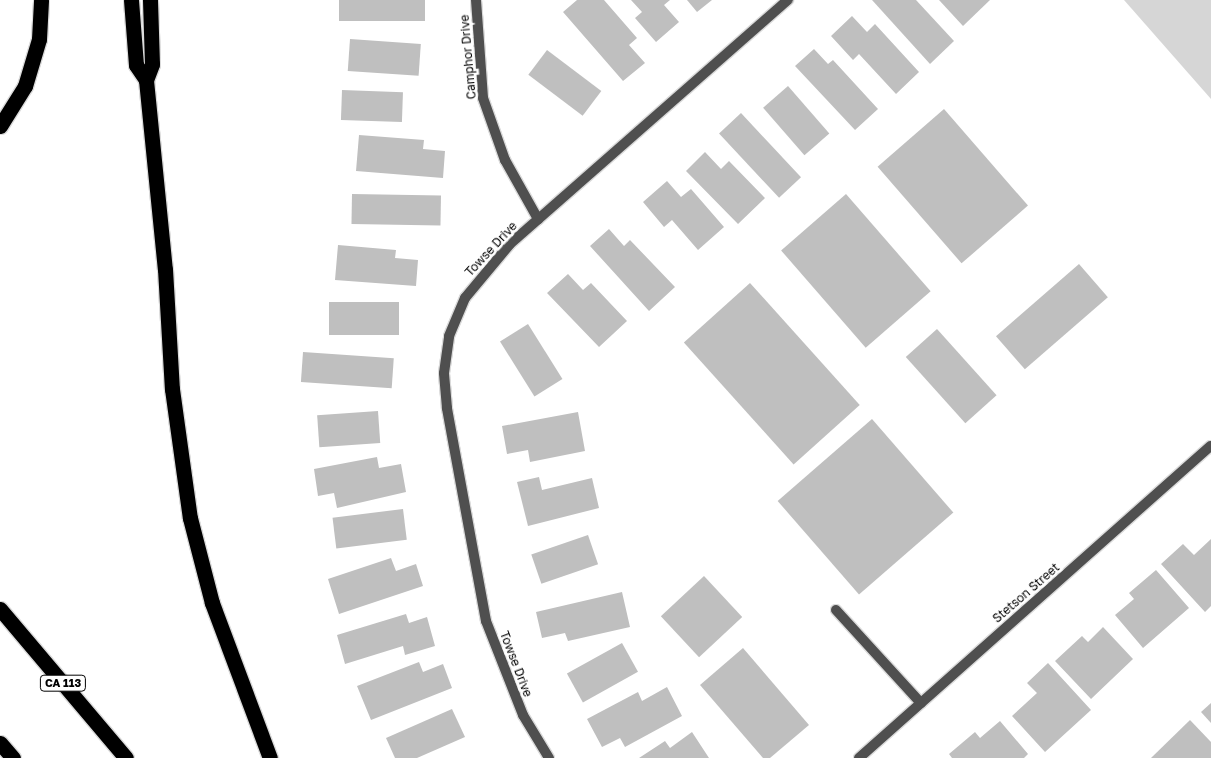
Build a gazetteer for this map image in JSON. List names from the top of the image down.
{
  "streets": {
    "highway": ["CA 113"],
    "street": ["Camphor Drive", "Towse Drive", "Stetson Street"]
  },
  "crossings": [
    ["Camphor Drive", "Towse Drive"]
  ]
}
